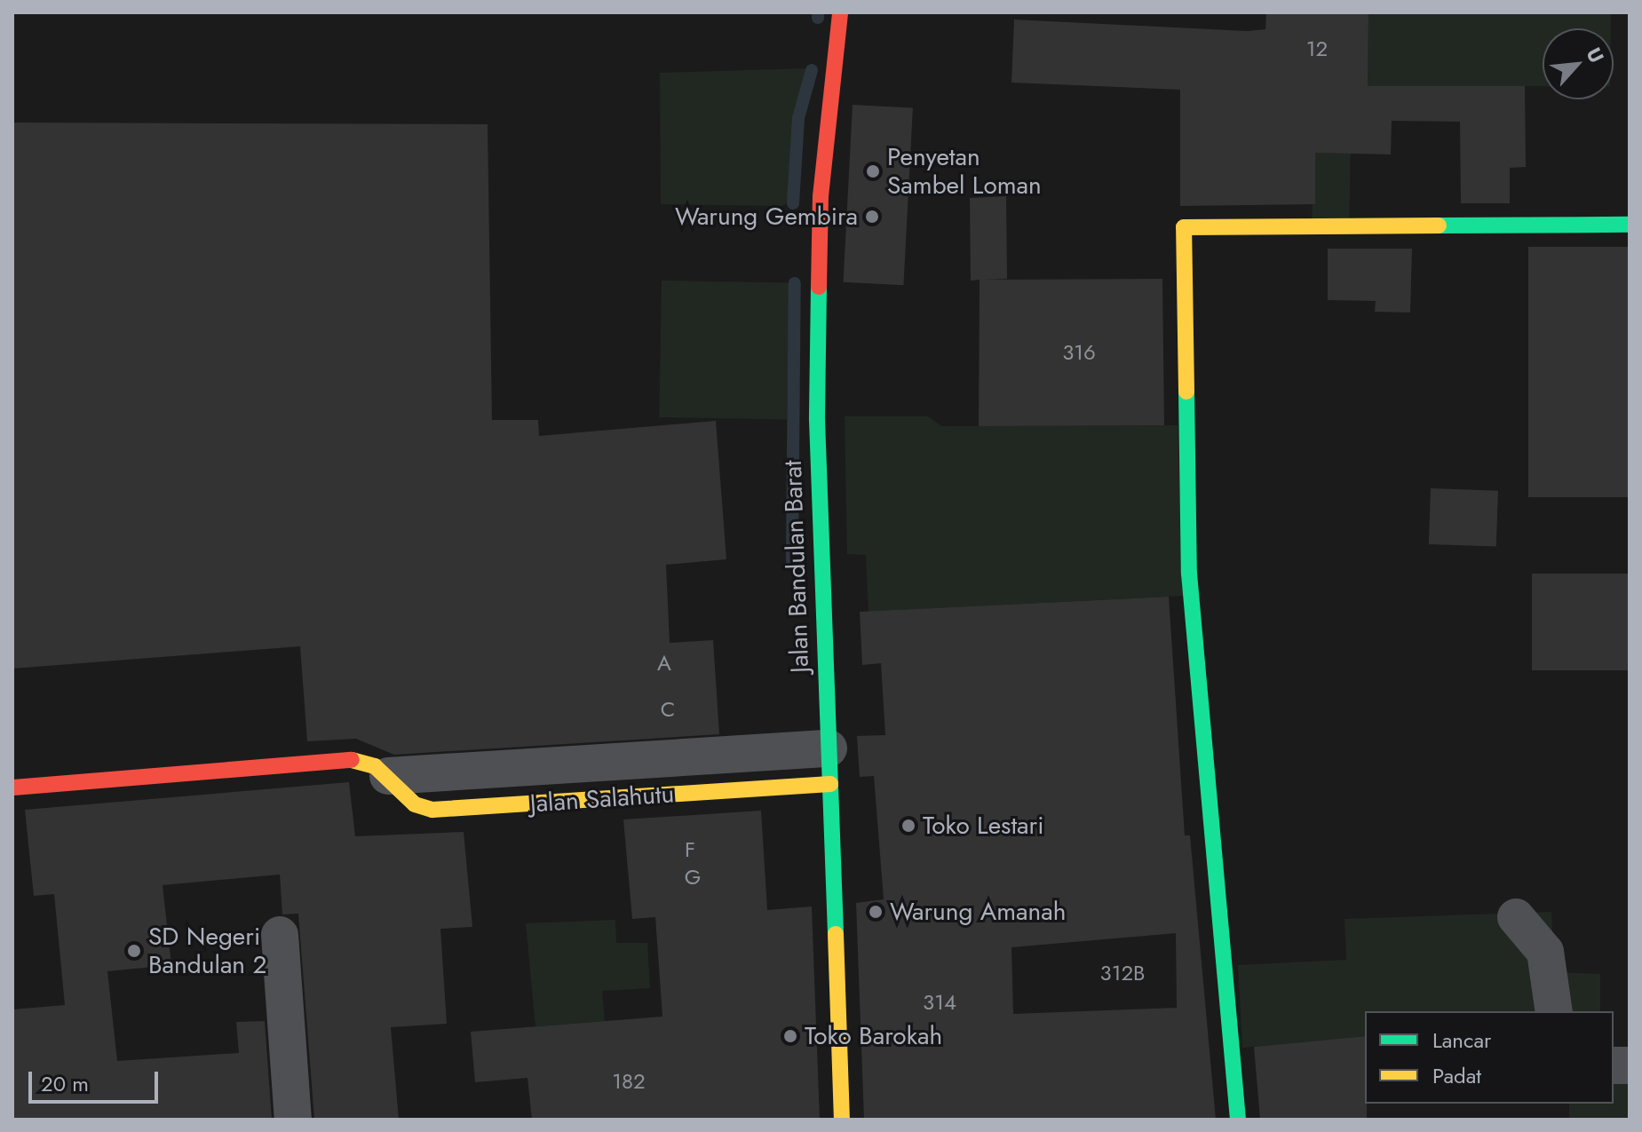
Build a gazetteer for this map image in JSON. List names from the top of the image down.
{
  "streets": {
    "street": ["Jalan Bandulan Barat", "Jalan Salahutu"]
  },
  "crossings": [
    ["Jalan Bandulan Barat", "Jalan Salahutu"]
  ],
  "places": [
    "Penyetan Sambel Loman",
    "Warung Gembira",
    "Toko Lestari",
    "Warung Amanah",
    "SD Negeri Bandulan 2",
    "Toko Barokah"
  ],
  "house_numbers": [
    "12",
    "316",
    "A",
    "C",
    "F",
    "G",
    "312B",
    "314",
    "182"
  ],
  "legend": ["Lancar", "Padat"],
  "scale_bar": "20 m",
  "north": "top right"
}
